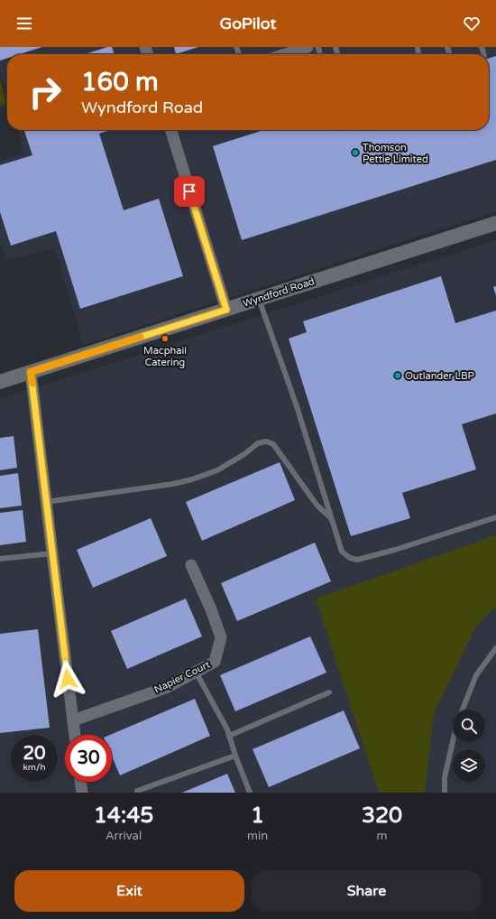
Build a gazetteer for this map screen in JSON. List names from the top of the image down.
{
  "streets": {
    "street": ["Wyndford Road", "Napier Court"]
  },
  "places": ["Thomson Pettie Limited", "Macphail Catering", "Outlander LBP"],
  "page": {
    "header": "GoPilot",
    "turn": ["160 m", "Wyndford Road"],
    "speed": "20 km/h",
    "limit": "30",
    "eta": [
      "14:45",
      "Arrival",
      "1",
      "min",
      "320",
      "m"
    ],
    "buttons": ["Exit", "Share"]
  }
}
